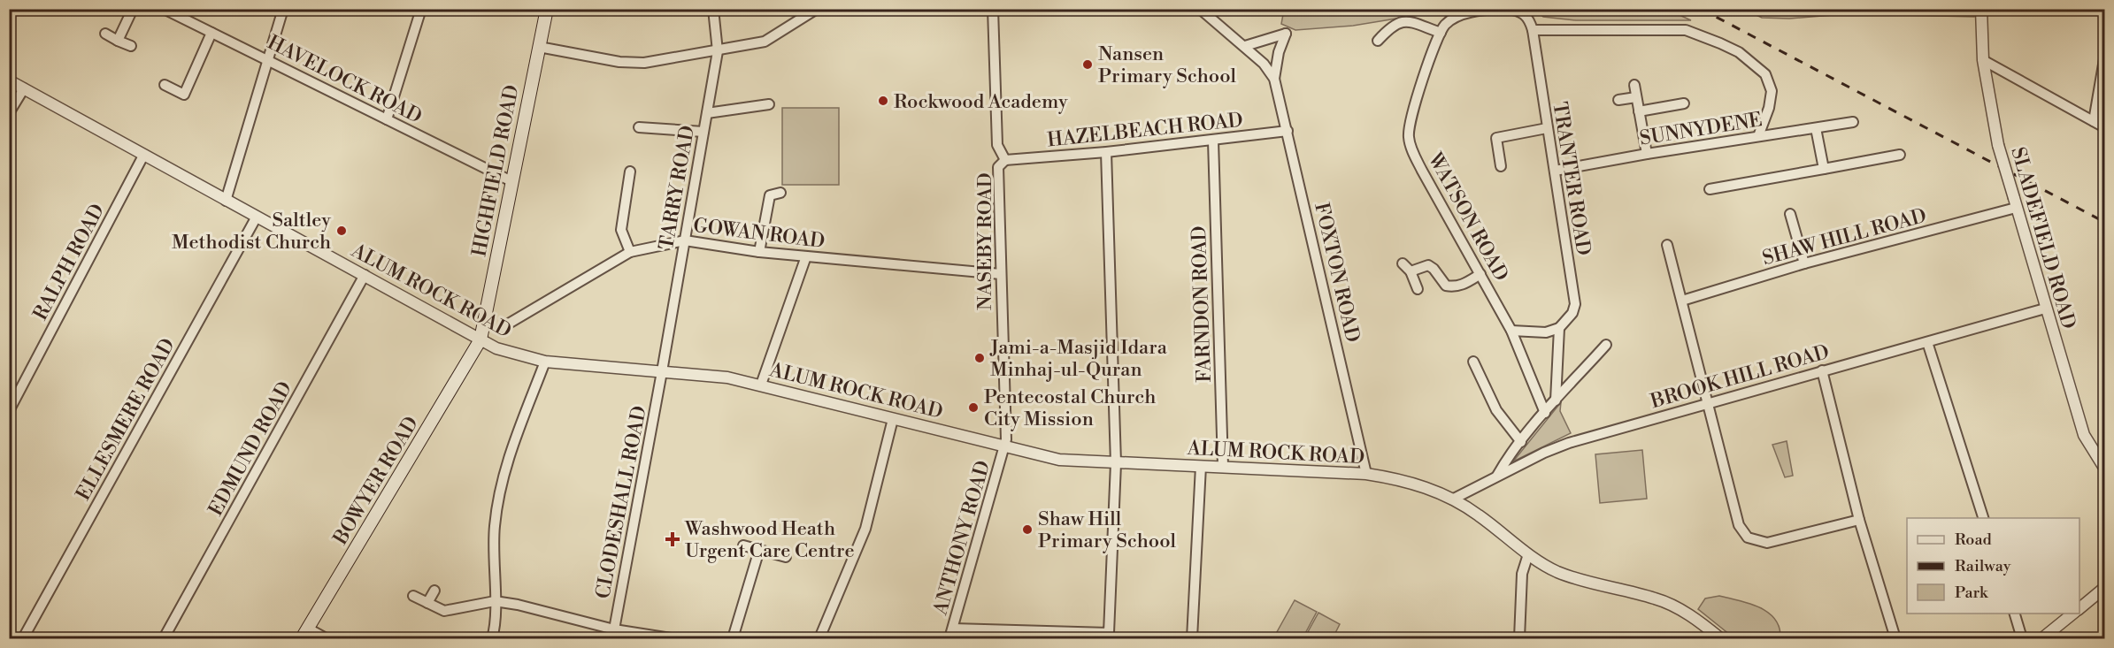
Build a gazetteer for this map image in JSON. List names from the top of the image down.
{
  "streets": {
    "main road": ["HIGHFIELD ROAD", "BOWYER ROAD"],
    "street": [
      "HAVELOCK ROAD",
      "SUNNYDENE",
      "HAZELBEACH ROAD",
      "TRANTER ROAD",
      "TARRY ROAD",
      "WATSON ROAD",
      "GOWAN ROAD",
      "SHAW HILL ROAD",
      "SLADEFIELD ROAD",
      "NASEBY ROAD",
      "RALPH ROAD",
      "FOXTON ROAD",
      "ALUM ROCK ROAD",
      "FARNDON ROAD",
      "BROOK HILL ROAD",
      "ELLESMERE ROAD",
      "EDMUND ROAD",
      "CLODESHALL ROAD",
      "ANTHONY ROAD"
    ]
  },
  "crossings": [
    ["HAVELOCK ROAD", "HIGHFIELD ROAD"],
    ["SUNNYDENE", "TRANTER ROAD"],
    ["HAZELBEACH ROAD", "NASEBY ROAD"],
    ["HAZELBEACH ROAD", "FOXTON ROAD"],
    ["HAZELBEACH ROAD", "FARNDON ROAD"],
    ["HIGHFIELD ROAD", "ALUM ROCK ROAD"],
    ["HIGHFIELD ROAD", "BOWYER ROAD"],
    ["TARRY ROAD", "GOWAN ROAD"],
    ["TARRY ROAD", "ALUM ROCK ROAD"],
    ["TARRY ROAD", "CLODESHALL ROAD"],
    ["GOWAN ROAD", "NASEBY ROAD"],
    ["SHAW HILL ROAD", "SLADEFIELD ROAD"],
    ["SLADEFIELD ROAD", "BROOK HILL ROAD"],
    ["NASEBY ROAD", "ALUM ROCK ROAD"],
    ["NASEBY ROAD", "ANTHONY ROAD"],
    ["RALPH ROAD", "ALUM ROCK ROAD"],
    ["FOXTON ROAD", "ALUM ROCK ROAD"],
    ["ALUM ROCK ROAD", "FARNDON ROAD"],
    ["ALUM ROCK ROAD", "BROOK HILL ROAD"],
    ["ALUM ROCK ROAD", "ELLESMERE ROAD"],
    ["ALUM ROCK ROAD", "EDMUND ROAD"],
    ["ALUM ROCK ROAD", "BOWYER ROAD"],
    ["ALUM ROCK ROAD", "CLODESHALL ROAD"],
    ["ALUM ROCK ROAD", "ANTHONY ROAD"]
  ],
  "places": {
    "other": [
      "Nansen Primary School",
      "Rockwood Academy",
      "Saltley Methodist Church",
      "Jami-a-Masjid Idara Minhaj-ul-Quran",
      "Pentecostal Church City Mission",
      "Shaw Hill Primary School"
    ],
    "health": ["Washwood Heath Urgent Care Centre"]
  },
  "legend": ["Road", "Railway", "Park"]
}
